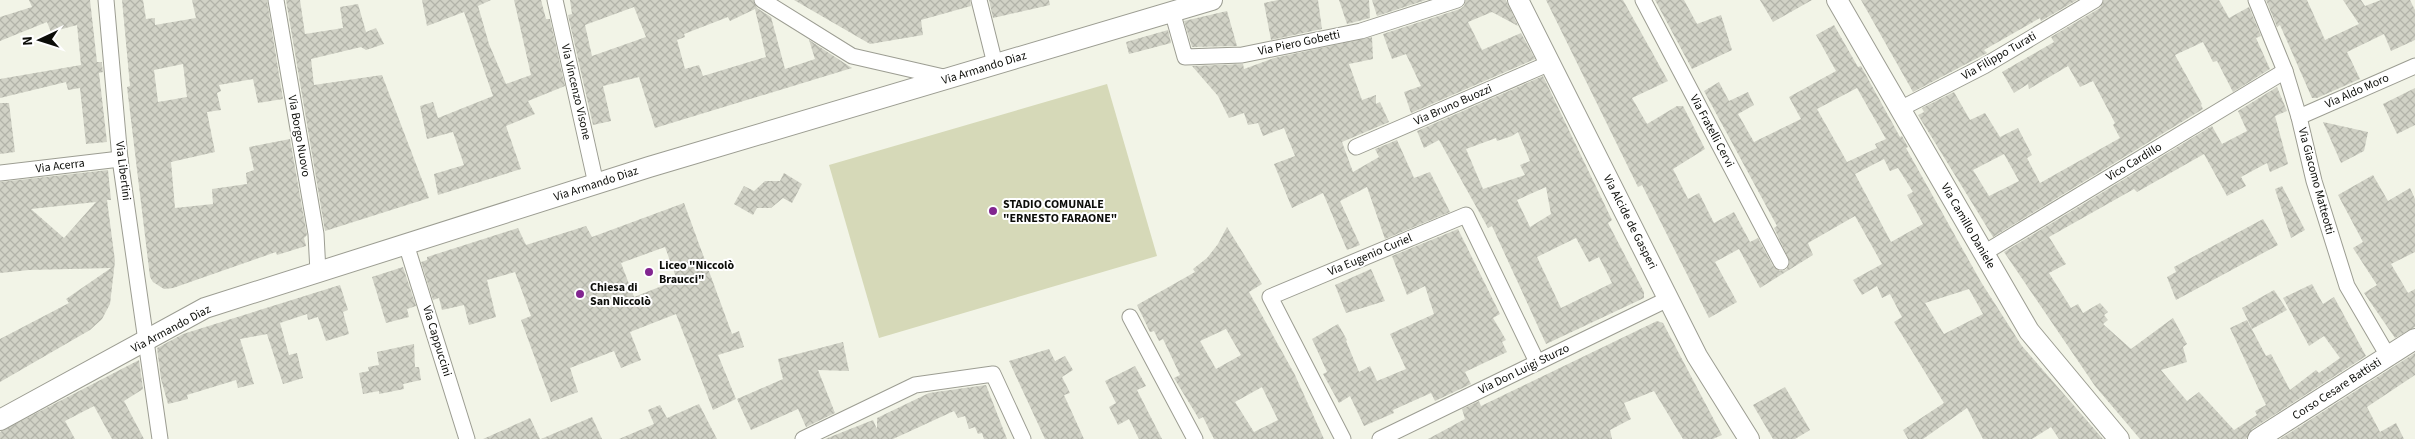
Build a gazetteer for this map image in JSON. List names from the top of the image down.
{
  "streets": {
    "street": [
      "Via Piero Gobetti",
      "Via Filippo Turati",
      "Via Armando Diaz",
      "Via Aldo Moro",
      "Via Vincenzo Visone",
      "Via Bruno Buozzi",
      "Via Fratelli Cervi",
      "Via Borgo Nuovo",
      "Vico Cardillo",
      "Via Acerra",
      "Via Libertini",
      "Via Giacomo Matteotti",
      "Via Alcide de Gasperi",
      "Via Camillo Daniele",
      "Via Eugenio Curiel",
      "Via Cappuccini",
      "Via Don Luigi Sturzo",
      "Corso Cesare Battisti"
    ]
  },
  "crossings": [
    ["Via Piero Gobetti", "Via Armando Diaz"],
    ["Via Filippo Turati", "Via Camillo Daniele"],
    ["Via Armando Diaz", "Via Vincenzo Visone"],
    ["Via Armando Diaz", "Via Borgo Nuovo"],
    ["Via Armando Diaz", "Via Libertini"],
    ["Via Armando Diaz", "Via Cappuccini"],
    ["Via Aldo Moro", "Via Giacomo Matteotti"],
    ["Via Bruno Buozzi", "Via Alcide de Gasperi"],
    ["Vico Cardillo", "Via Giacomo Matteotti"],
    ["Vico Cardillo", "Via Camillo Daniele"],
    ["Via Acerra", "Via Libertini"],
    ["Via Giacomo Matteotti", "Corso Cesare Battisti"],
    ["Via Alcide de Gasperi", "Via Don Luigi Sturzo"],
    ["Via Eugenio Curiel", "Via Don Luigi Sturzo"]
  ],
  "places": ["STADIO COMUNALE \"ERNESTO FARAONE\"", "Liceo \"Niccolò Braucci\"", "Chiesa di San Niccolò"],
  "north": "left"
}
